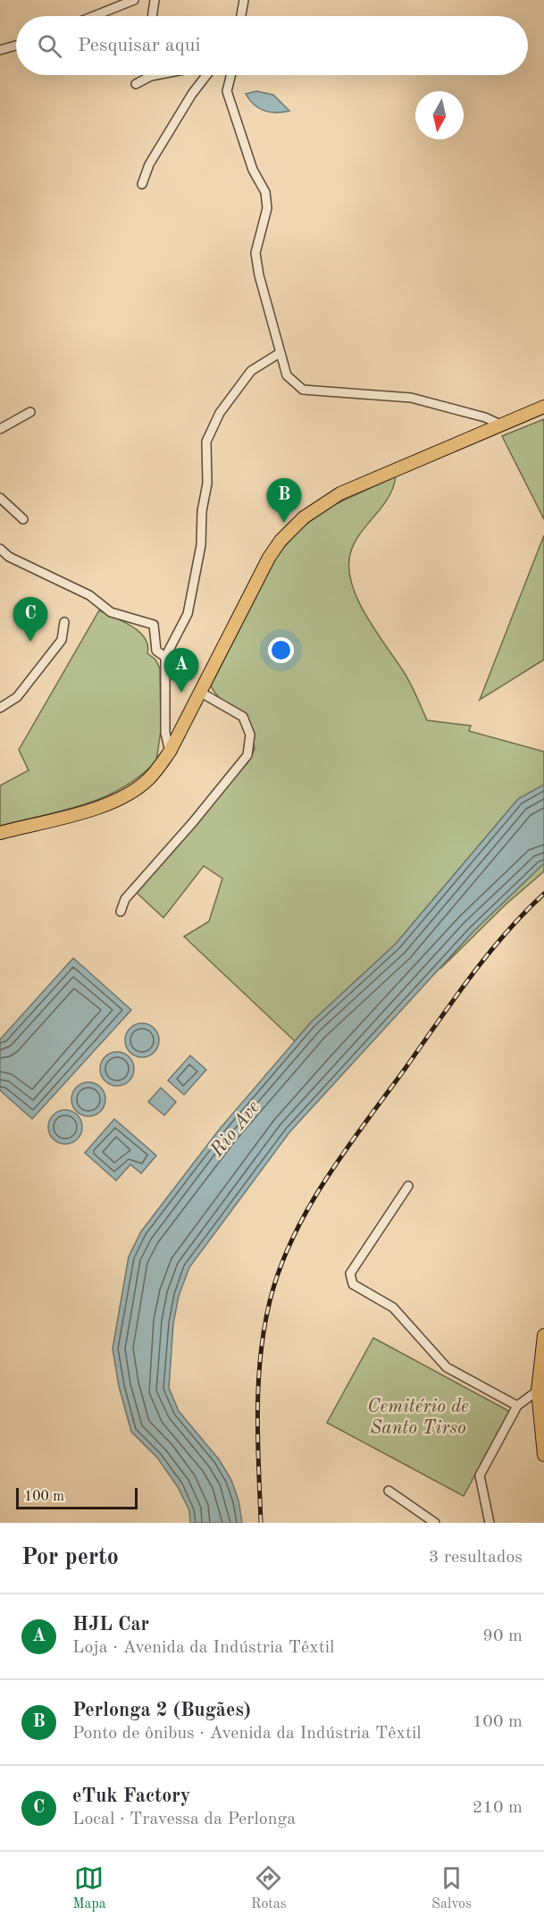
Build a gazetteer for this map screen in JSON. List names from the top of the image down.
{
  "water": ["Rio Ave"],
  "parks": ["Cemitério de Santo Tirso"],
  "scale_bar": "100 m",
  "north": "bottom",
  "page": {
    "search": "Pesquisar aqui",
    "pins": ["B", "C", "A"],
    "scale": "100 m",
    "heading": ["Por perto", "3 resultados"],
    "list": [
      {
        "mark": "A",
        "name": "HJL Car",
        "note": "Loja · Avenida da Indústria Têxtil",
        "value": "90 m"
      },
      {
        "mark": "B",
        "name": "Perlonga 2 (Bugães)",
        "note": "Ponto de ônibus · Avenida da Indústria Têxtil",
        "value": "100 m"
      },
      {
        "mark": "C",
        "name": "eTuk Factory",
        "note": "Local · Travessa da Perlonga",
        "value": "210 m"
      }
    ],
    "nav": ["Mapa", "Rotas", "Salvos"]
  }
}
